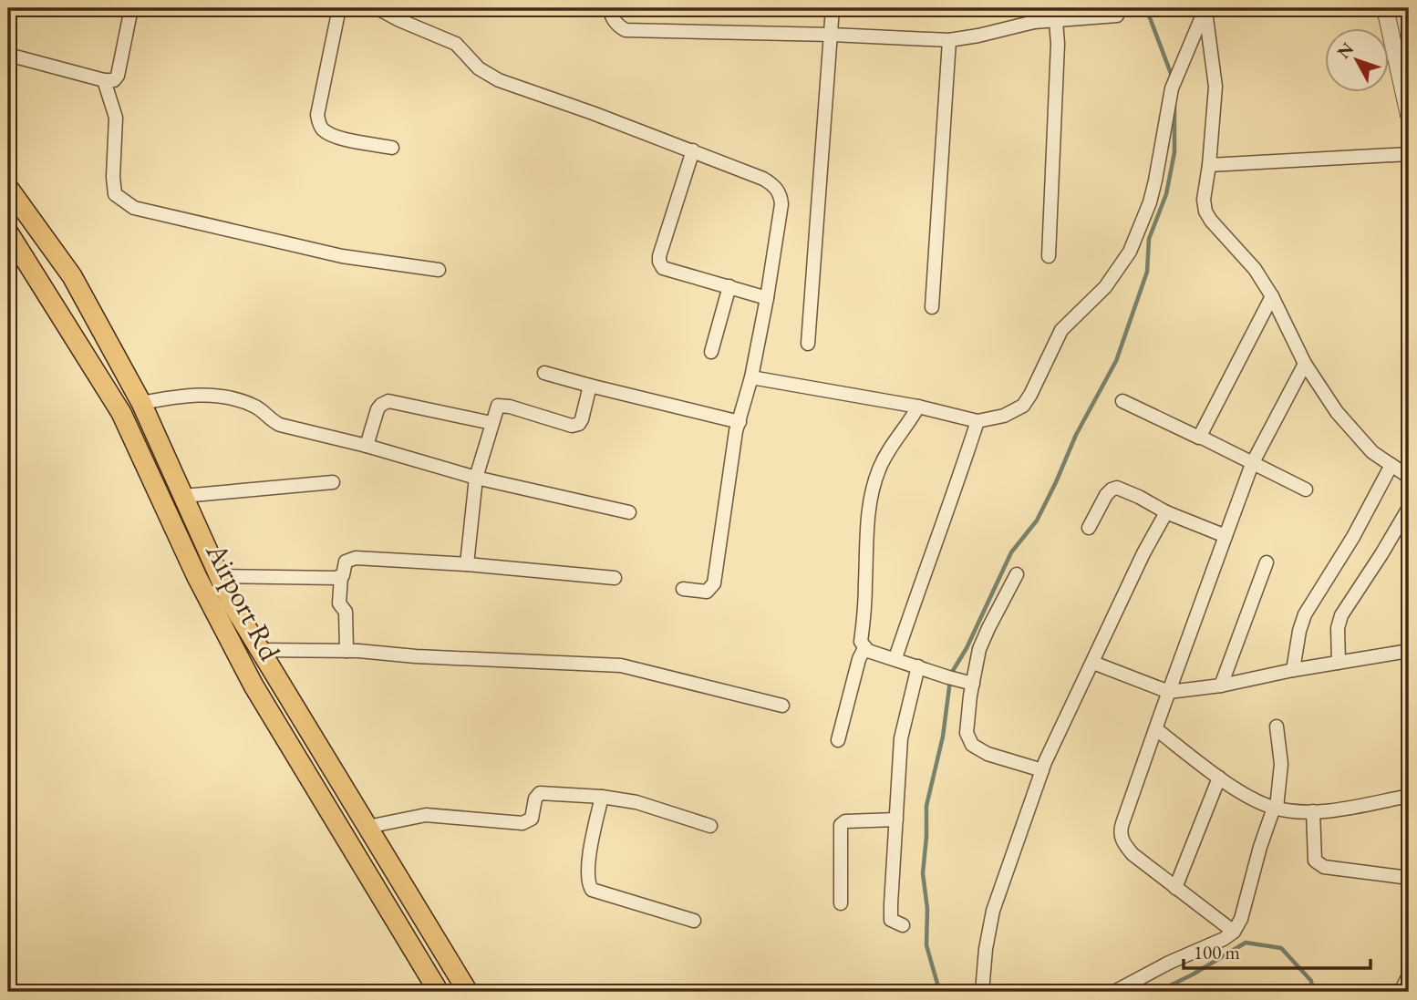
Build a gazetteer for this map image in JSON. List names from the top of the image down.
{
  "streets": {
    "main road": ["Airport Rd"]
  },
  "scale_bar": "100 m",
  "north": "top left"
}
